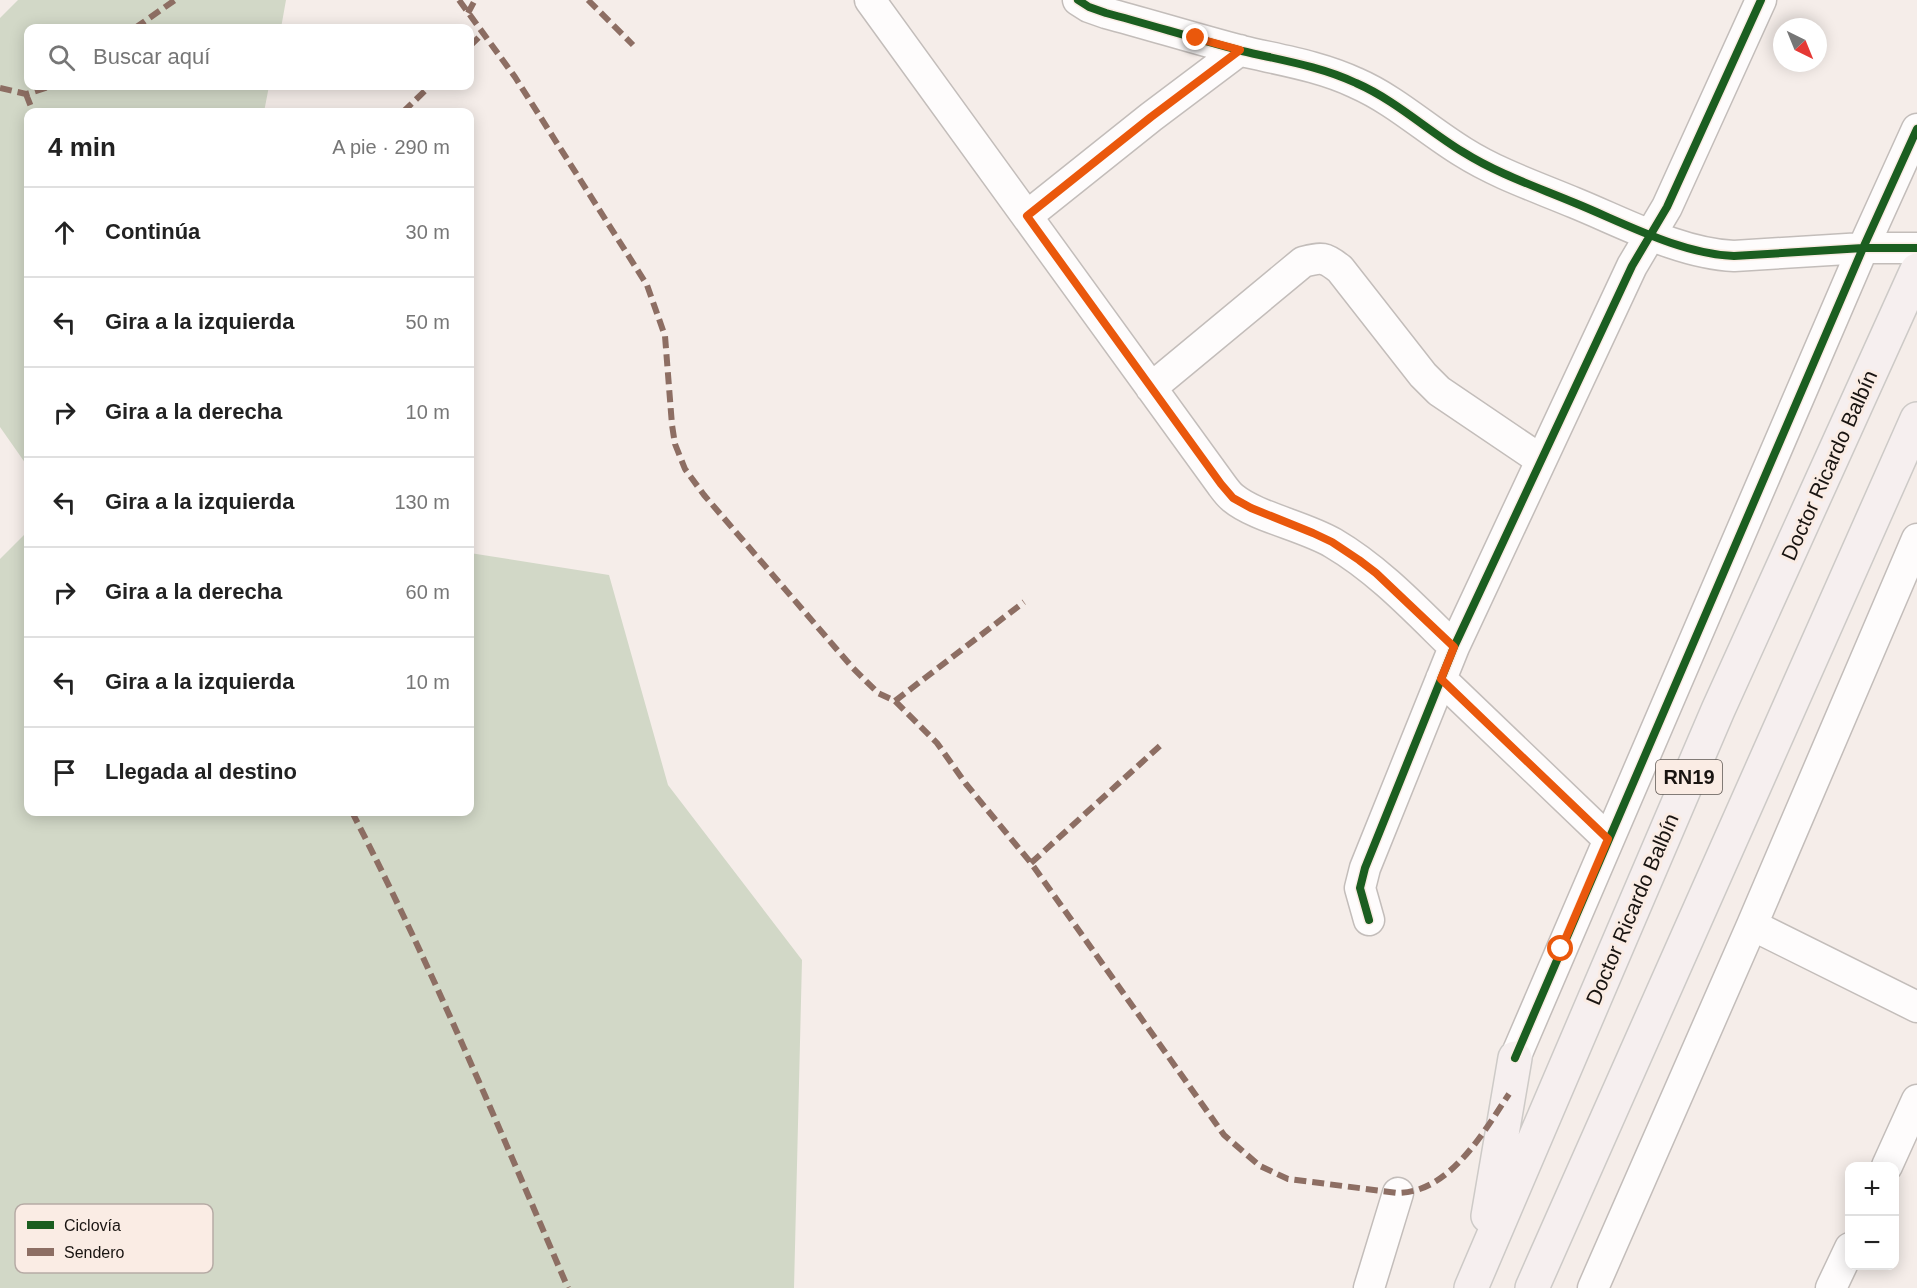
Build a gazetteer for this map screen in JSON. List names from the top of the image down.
{
  "streets": {
    "main road": ["Doctor Ricardo Balbín", "RN19"]
  },
  "legend": ["Ciclovía", "Sendero"],
  "north": "bottom right",
  "page": {
    "search": "Buscar aquí",
    "heading": ["4 min", "A pie · 290 m"],
    "list": [
      ["Continúa", "30 m"],
      ["Gira a la izquierda", "50 m"],
      ["Gira a la derecha", "10 m"],
      ["Gira a la izquierda", "130 m"],
      ["Gira a la derecha", "60 m"],
      ["Gira a la izquierda", "10 m"],
      "Llegada al destino"
    ],
    "map_buttons": ["+", "−"]
  }
}
